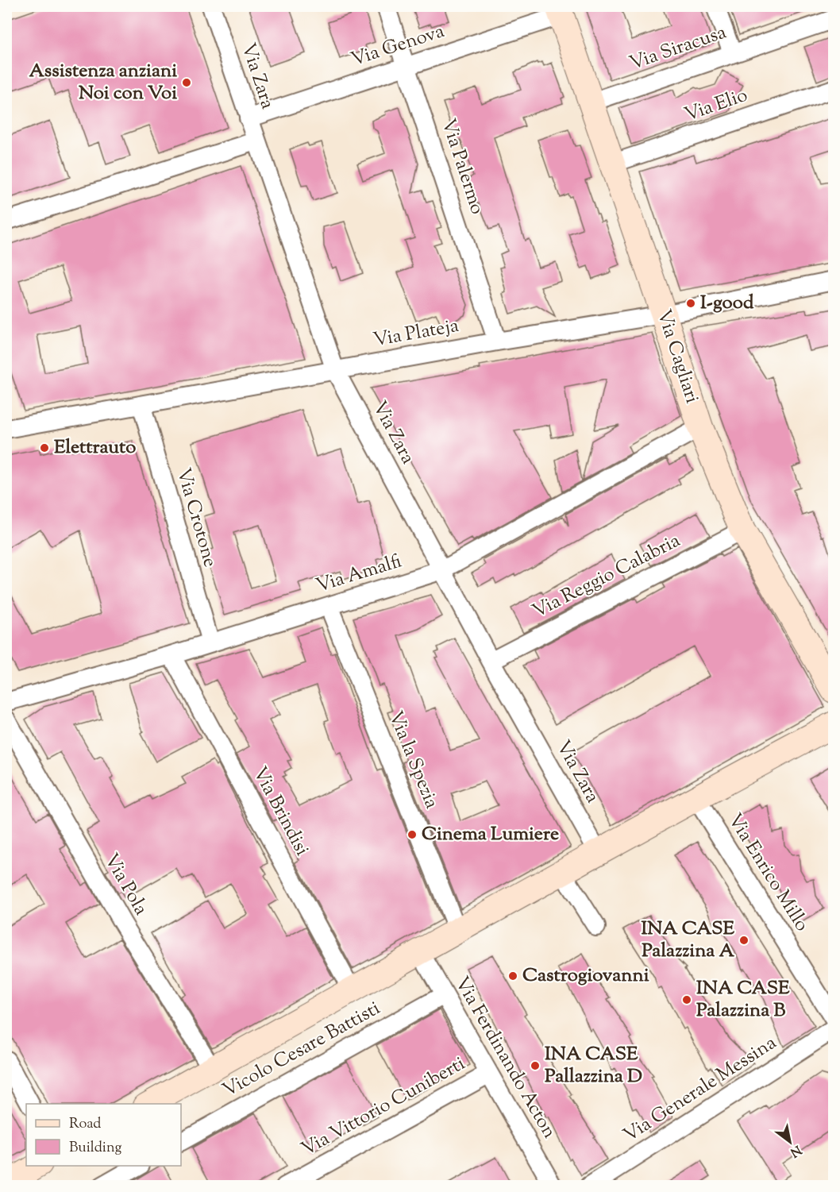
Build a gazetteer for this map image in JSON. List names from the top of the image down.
{
  "streets": {
    "main road": ["Via Cagliari"],
    "street": [
      "Via Genova",
      "Via Siracusa",
      "Via Zara",
      "Via Elio",
      "Via Palermo",
      "Via Plateja",
      "Via Crotone",
      "Via Amalfi",
      "Via Reggio Calabria",
      "Via la Spezia",
      "Via Brindisi",
      "Via Enrico Millo",
      "Via Pola",
      "Vicolo Cesare Battisti",
      "Via Ferdinando Acton",
      "Via Generale Messina",
      "Via Vittorio Cuniberti"
    ]
  },
  "crossings": [
    ["Via Genova", "Via Zara"],
    ["Via Genova", "Via Palermo"],
    ["Via Genova", "Via Cagliari"],
    ["Via Siracusa", "Via Cagliari"],
    ["Via Zara", "Via Plateja"],
    ["Via Zara", "Via Amalfi"],
    ["Via Zara", "Via Reggio Calabria"],
    ["Via Elio", "Via Cagliari"],
    ["Via Palermo", "Via Plateja"],
    ["Via Plateja", "Via Cagliari"],
    ["Via Plateja", "Via Crotone"],
    ["Via Cagliari", "Via Amalfi"],
    ["Via Cagliari", "Via Reggio Calabria"],
    ["Via Crotone", "Via Amalfi"],
    ["Via Amalfi", "Via la Spezia"],
    ["Via Amalfi", "Via Brindisi"],
    ["Vicolo Cesare Battisti", "Via Ferdinando Acton"],
    ["Via Ferdinando Acton", "Via Vittorio Cuniberti"]
  ],
  "places": [
    "Assistenza anziani Noi con Voi",
    "I-good",
    "Elettrauto",
    "Cinema Lumiere",
    "INA CASE Palazzina A",
    "Castrogiovanni",
    "INA CASE Palazzina B",
    "INA CASE Pallazzina D"
  ],
  "legend": ["Road", "Building"],
  "north": "bottom right"
}
